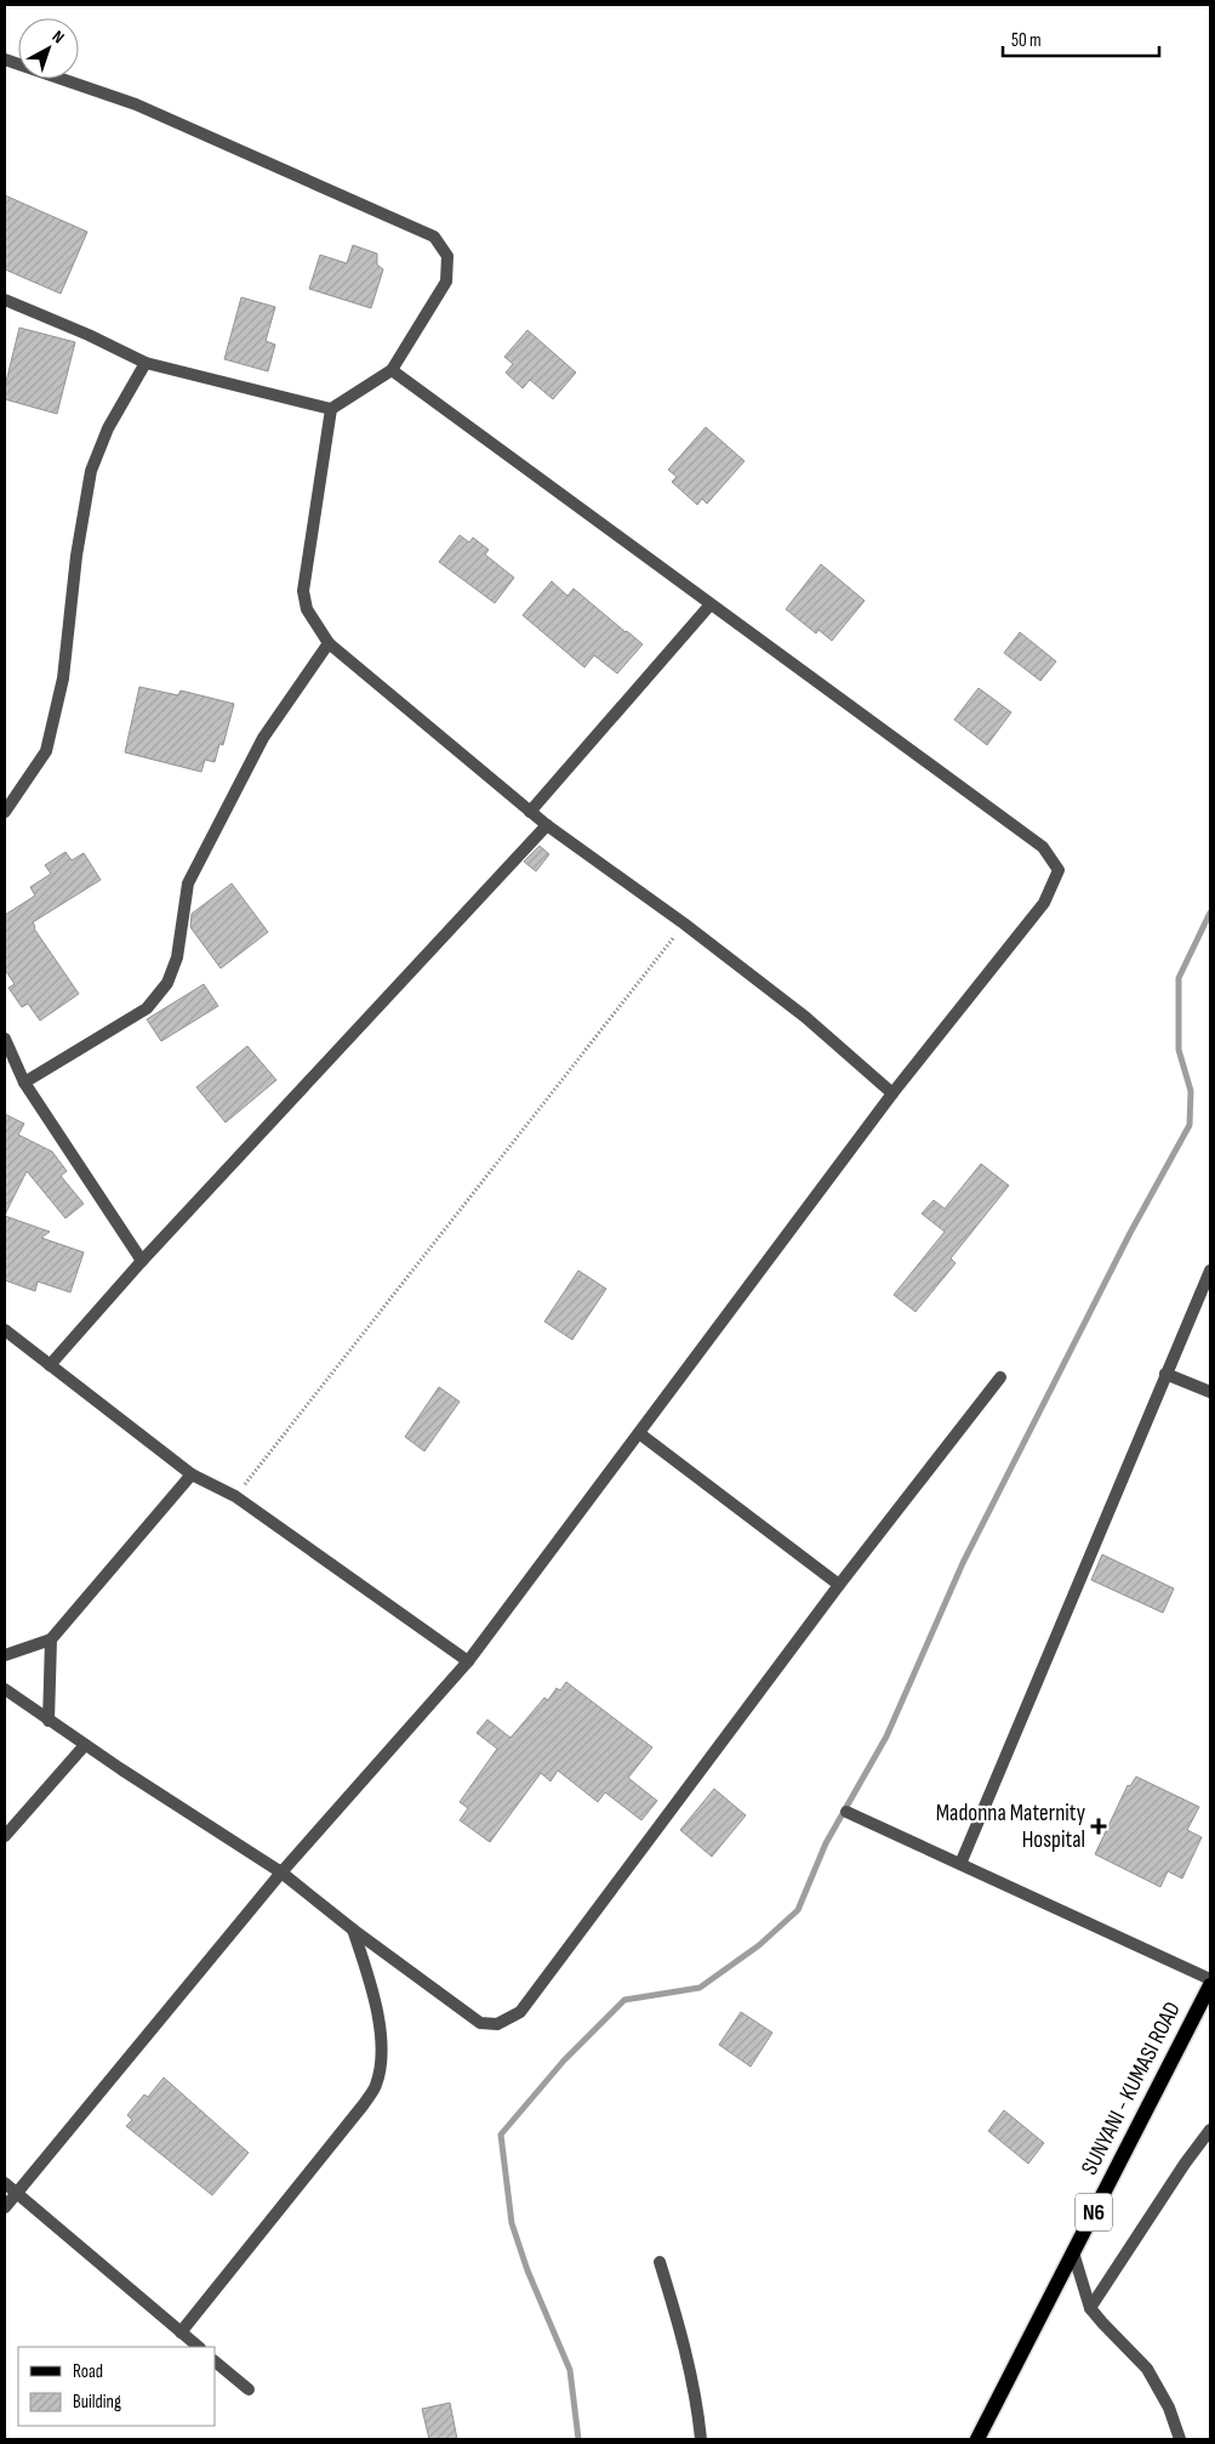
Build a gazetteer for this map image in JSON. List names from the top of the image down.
{
  "streets": {
    "main road": ["SUNYANI - KUMASI ROAD", "N6"]
  },
  "places": {
    "health": ["Madonna Maternity Hospital"]
  },
  "legend": ["Road", "Building"],
  "scale_bar": "50 m",
  "north": "top right"
}
